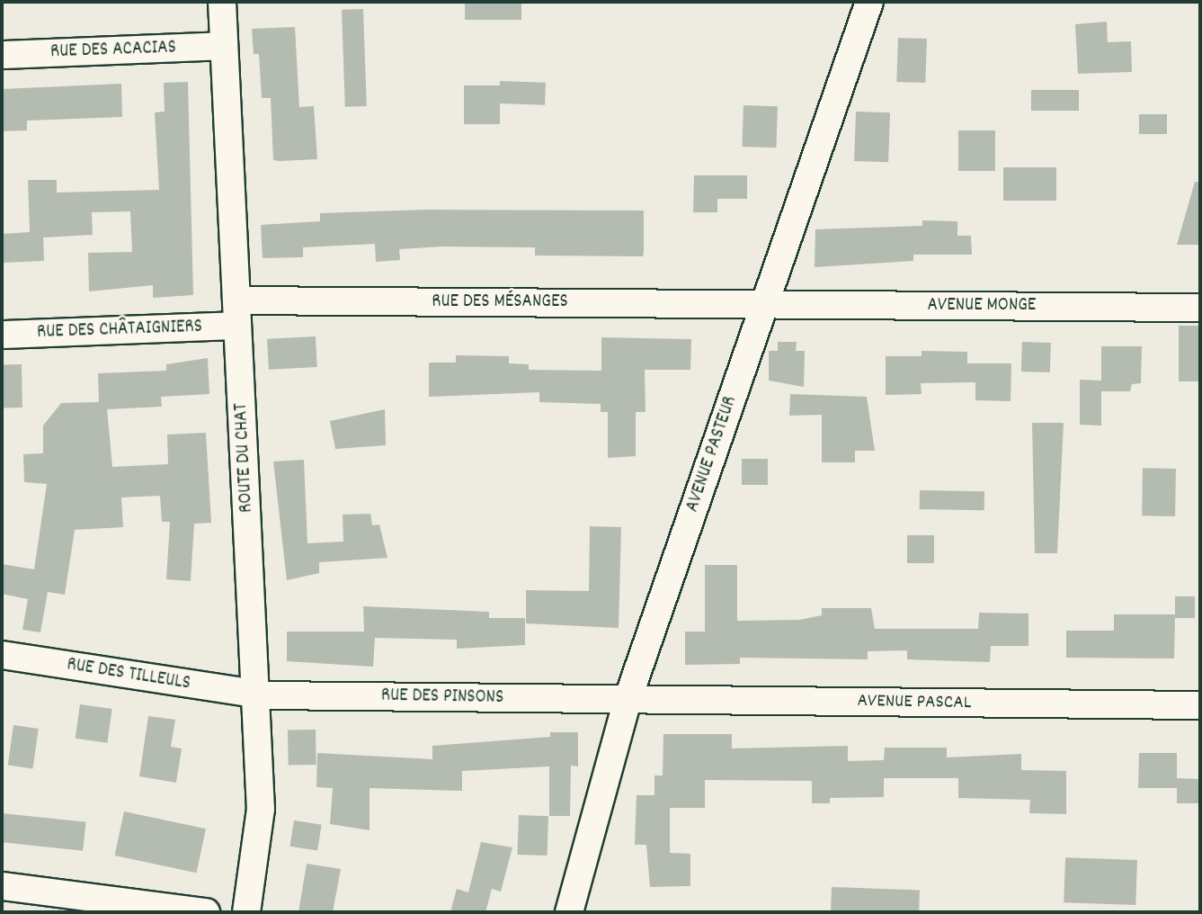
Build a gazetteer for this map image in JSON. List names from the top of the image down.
{
  "streets": {
    "street": [
      "RUE DES ACACIAS",
      "RUE DES MÉSANGES",
      "AVENUE MONGE",
      "RUE DES CHÂTAIGNIERS",
      "AVENUE PASTEUR",
      "ROUTE DU CHAT",
      "RUE DES TILLEULS",
      "RUE DES PINSONS",
      "AVENUE PASCAL"
    ]
  },
  "crossings": [
    ["RUE DES ACACIAS", "ROUTE DU CHAT"],
    ["RUE DES MÉSANGES", "AVENUE MONGE"],
    ["RUE DES MÉSANGES", "RUE DES CHÂTAIGNIERS"],
    ["RUE DES MÉSANGES", "AVENUE PASTEUR"],
    ["RUE DES MÉSANGES", "ROUTE DU CHAT"],
    ["AVENUE MONGE", "AVENUE PASTEUR"],
    ["RUE DES CHÂTAIGNIERS", "ROUTE DU CHAT"],
    ["AVENUE PASTEUR", "RUE DES PINSONS"],
    ["AVENUE PASTEUR", "AVENUE PASCAL"],
    ["ROUTE DU CHAT", "RUE DES TILLEULS"],
    ["ROUTE DU CHAT", "RUE DES PINSONS"],
    ["RUE DES TILLEULS", "RUE DES PINSONS"],
    ["RUE DES PINSONS", "AVENUE PASCAL"]
  ]
}
